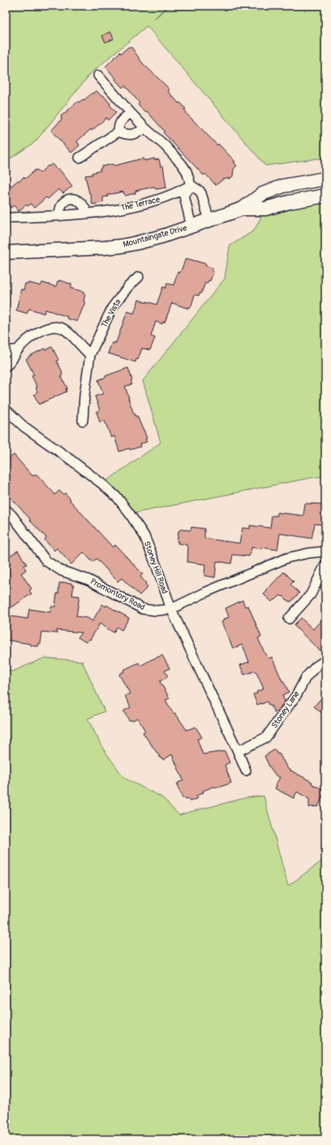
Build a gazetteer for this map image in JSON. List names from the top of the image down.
{
  "streets": {
    "street": [
      "The Terrace",
      "Mountaingate Drive",
      "The Vista",
      "Stoney Hill Road",
      "Promontory Road",
      "Stoney Lane"
    ]
  },
  "crossings": [
    ["Stoney Hill Road", "Promontory Road"],
    ["Stoney Hill Road", "Stoney Lane"]
  ]
}
